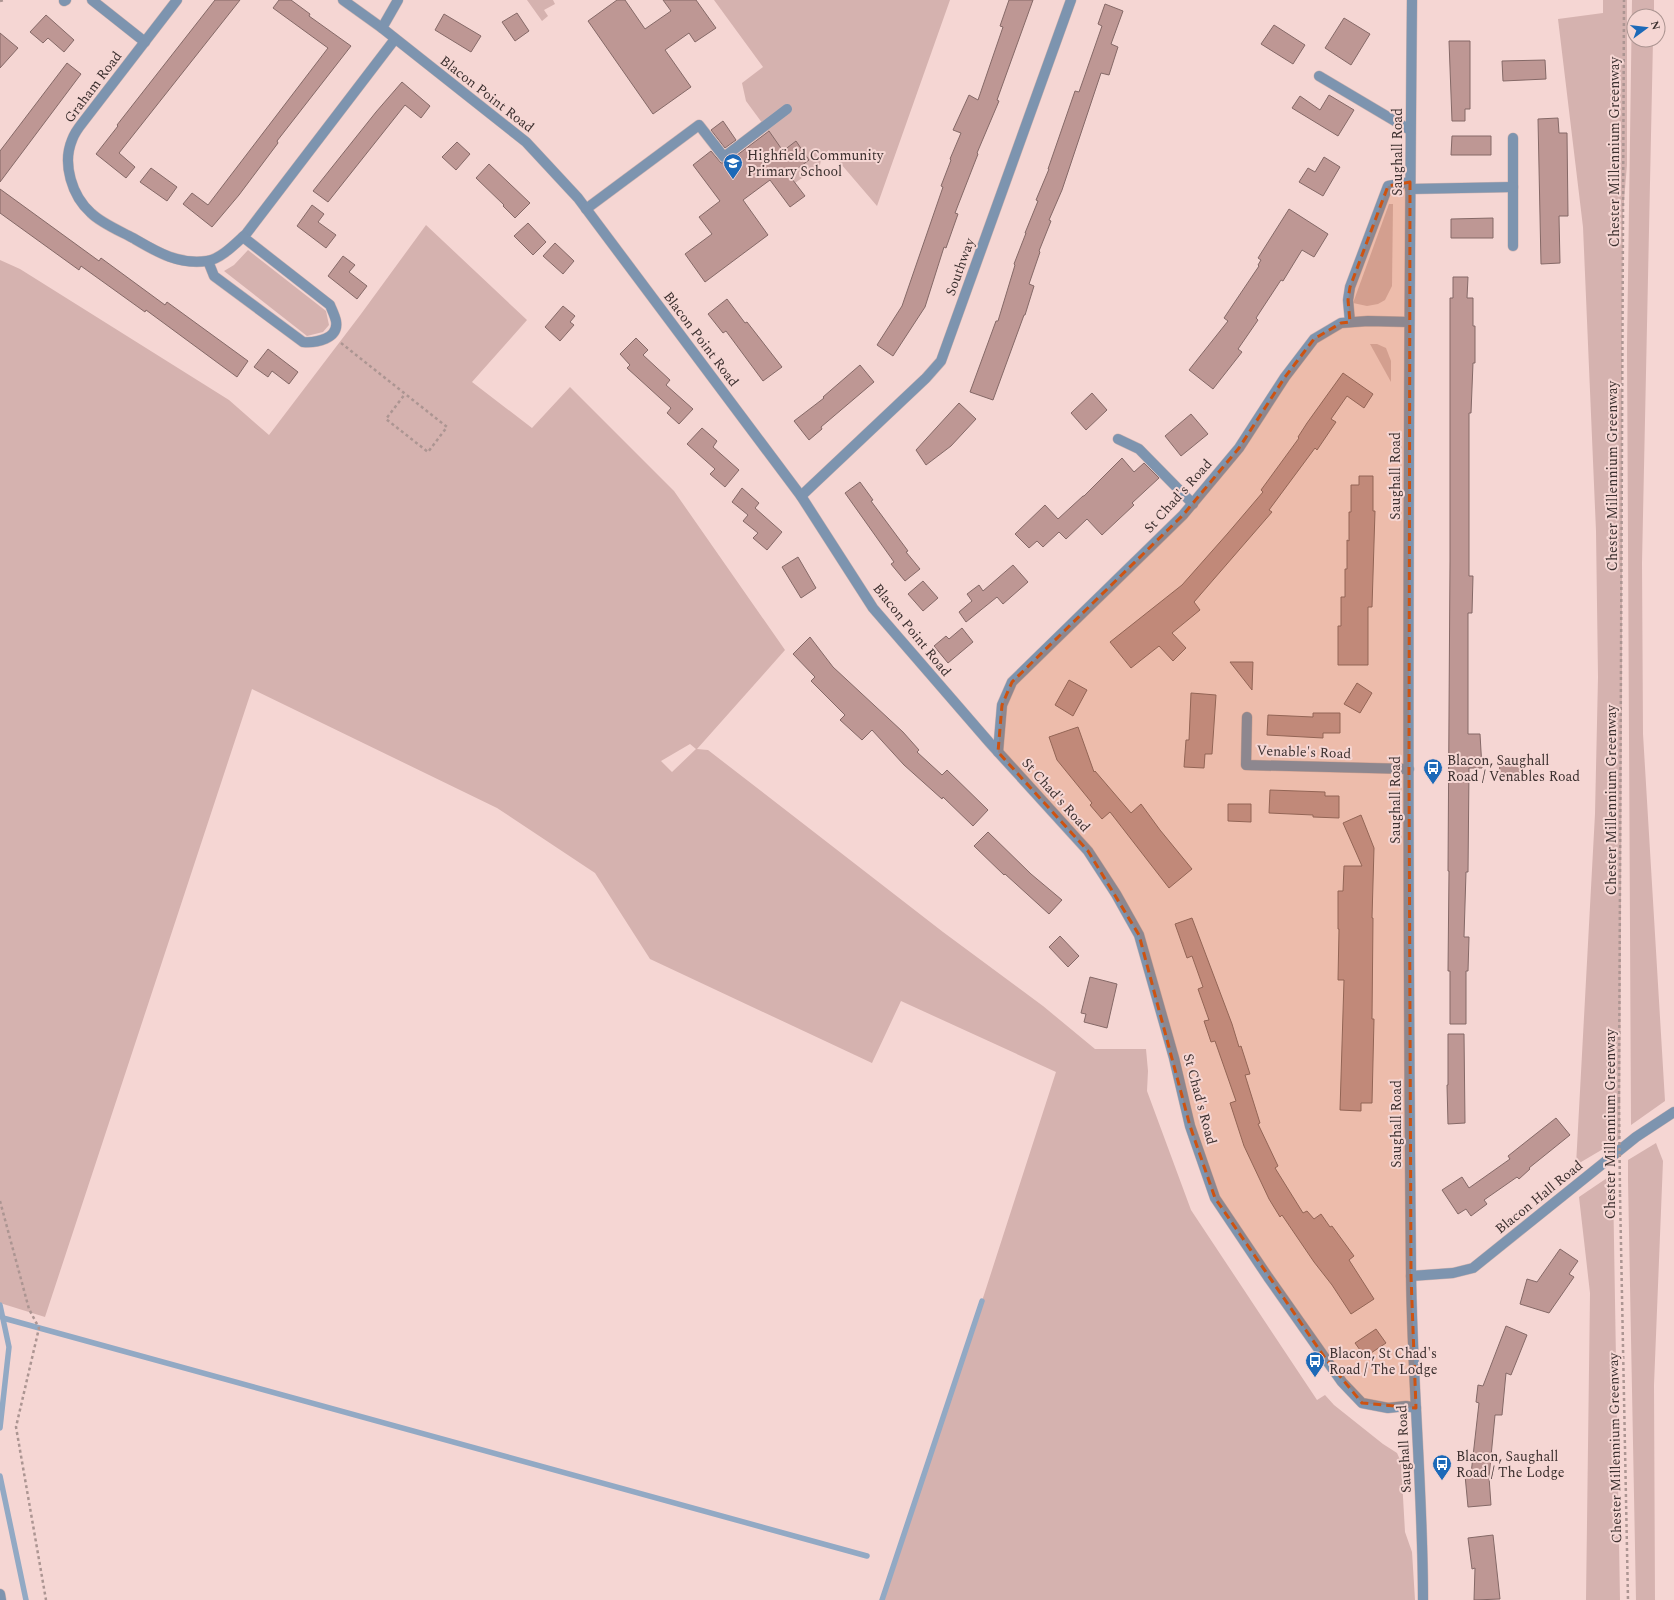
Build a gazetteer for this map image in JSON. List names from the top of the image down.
{
  "streets": {
    "street": [
      "Graham Road",
      "Blacon Point Road",
      "Saughall Road",
      "Southway",
      "St Chad's Road",
      "Venable's Road",
      "Blacon Hall Road"
    ],
    "path": ["Chester Millennium Greenway"]
  },
  "crossings": [
    ["Graham Road", "Blacon Point Road"],
    ["Blacon Point Road", "Southway"],
    ["Blacon Point Road", "St Chad's Road"],
    ["Saughall Road", "St Chad's Road"],
    ["Saughall Road", "Venable's Road"],
    ["Saughall Road", "Blacon Hall Road"]
  ],
  "places": {
    "school or university": ["Highfield Community Primary School"],
    "bus stop": ["Blacon, Saughall Road / Venables Road", "Blacon, St Chad's Road / The Lodge", "Blacon, Saughall Road / The Lodge"]
  },
  "north": "right"
}
